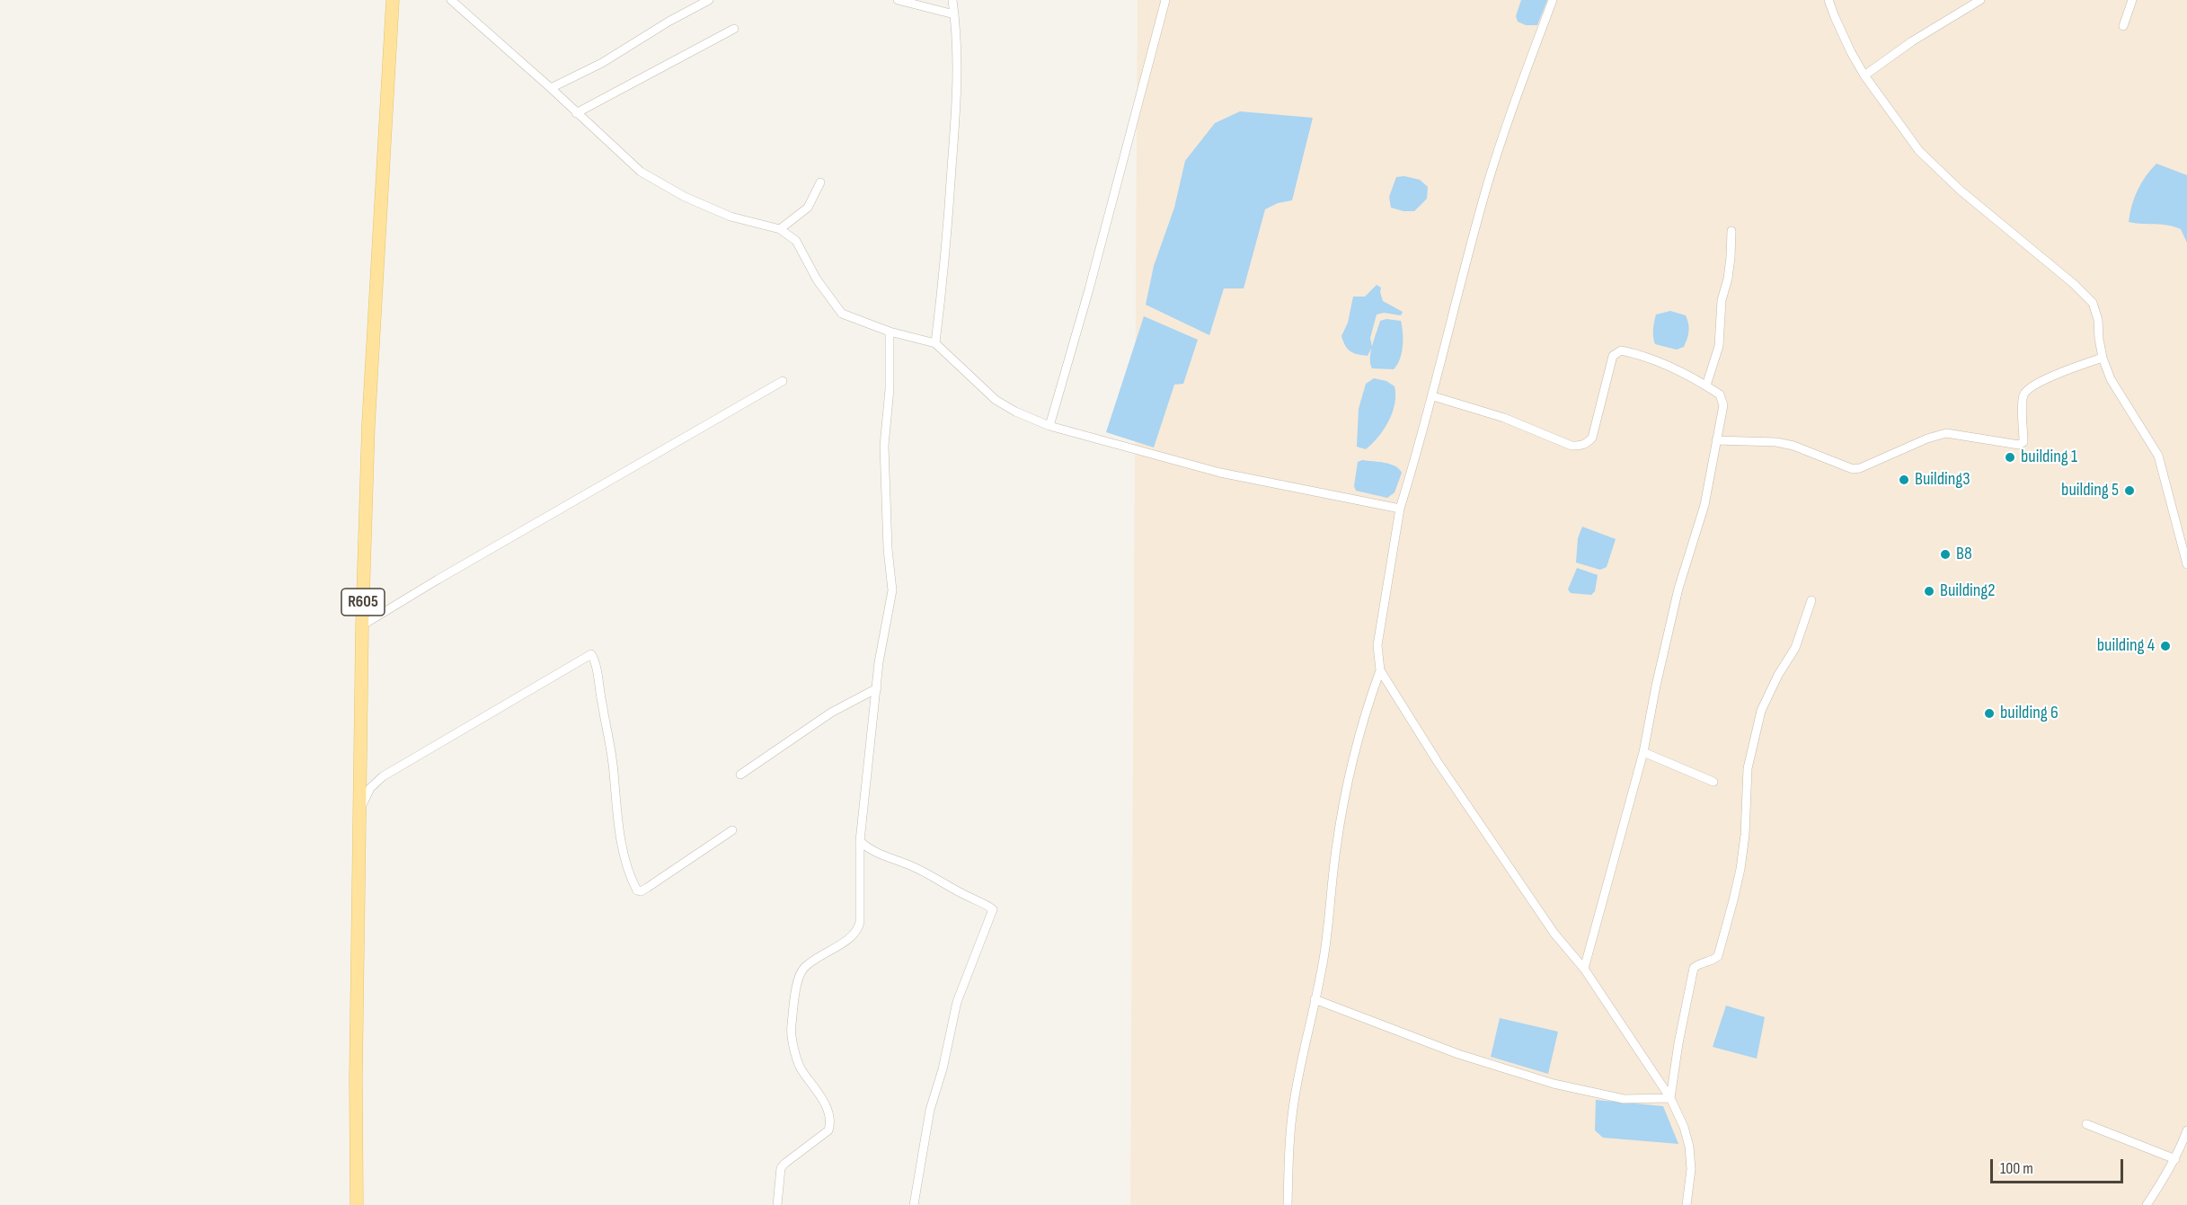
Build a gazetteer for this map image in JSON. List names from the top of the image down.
{
  "streets": {
    "main road": ["R605"]
  },
  "places": [
    "building 1",
    "Building3",
    "building 5",
    "B8",
    "Building2",
    "building 4",
    "building 6"
  ],
  "scale_bar": "100 m"
}
